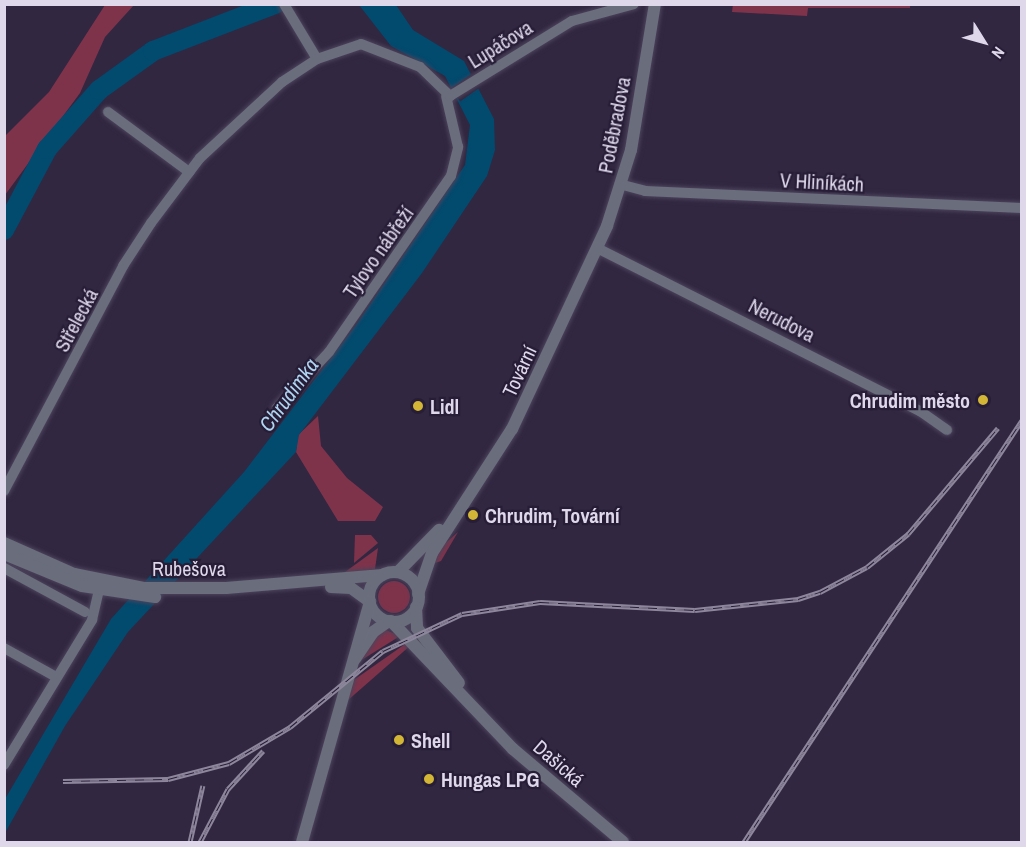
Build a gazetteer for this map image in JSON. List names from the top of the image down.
{
  "streets": {
    "street": [
      "Lupáčova",
      "Poděbradova",
      "V Hliníkách",
      "Tylovo nábřeží",
      "Střelecká",
      "Nerudova",
      "Tovární",
      "Rubešova",
      "Dašická"
    ]
  },
  "crossings": [
    ["Lupáčova", "Tylovo nábřeží"],
    ["Poděbradova", "V Hliníkách"],
    ["Poděbradova", "Nerudova"],
    ["Poděbradova", "Tovární"],
    ["Tylovo nábřeží", "Střelecká"],
    ["Nerudova", "Tovární"],
    ["Tovární", "Rubešova"],
    ["Tovární", "Dašická"],
    ["Rubešova", "Dašická"]
  ],
  "water": ["Chrudimka"],
  "places": [
    "Chrudim město",
    "Lidl",
    "Chrudim, Tovární",
    "Shell",
    "Hungas LPG"
  ],
  "north": "bottom right"
}
